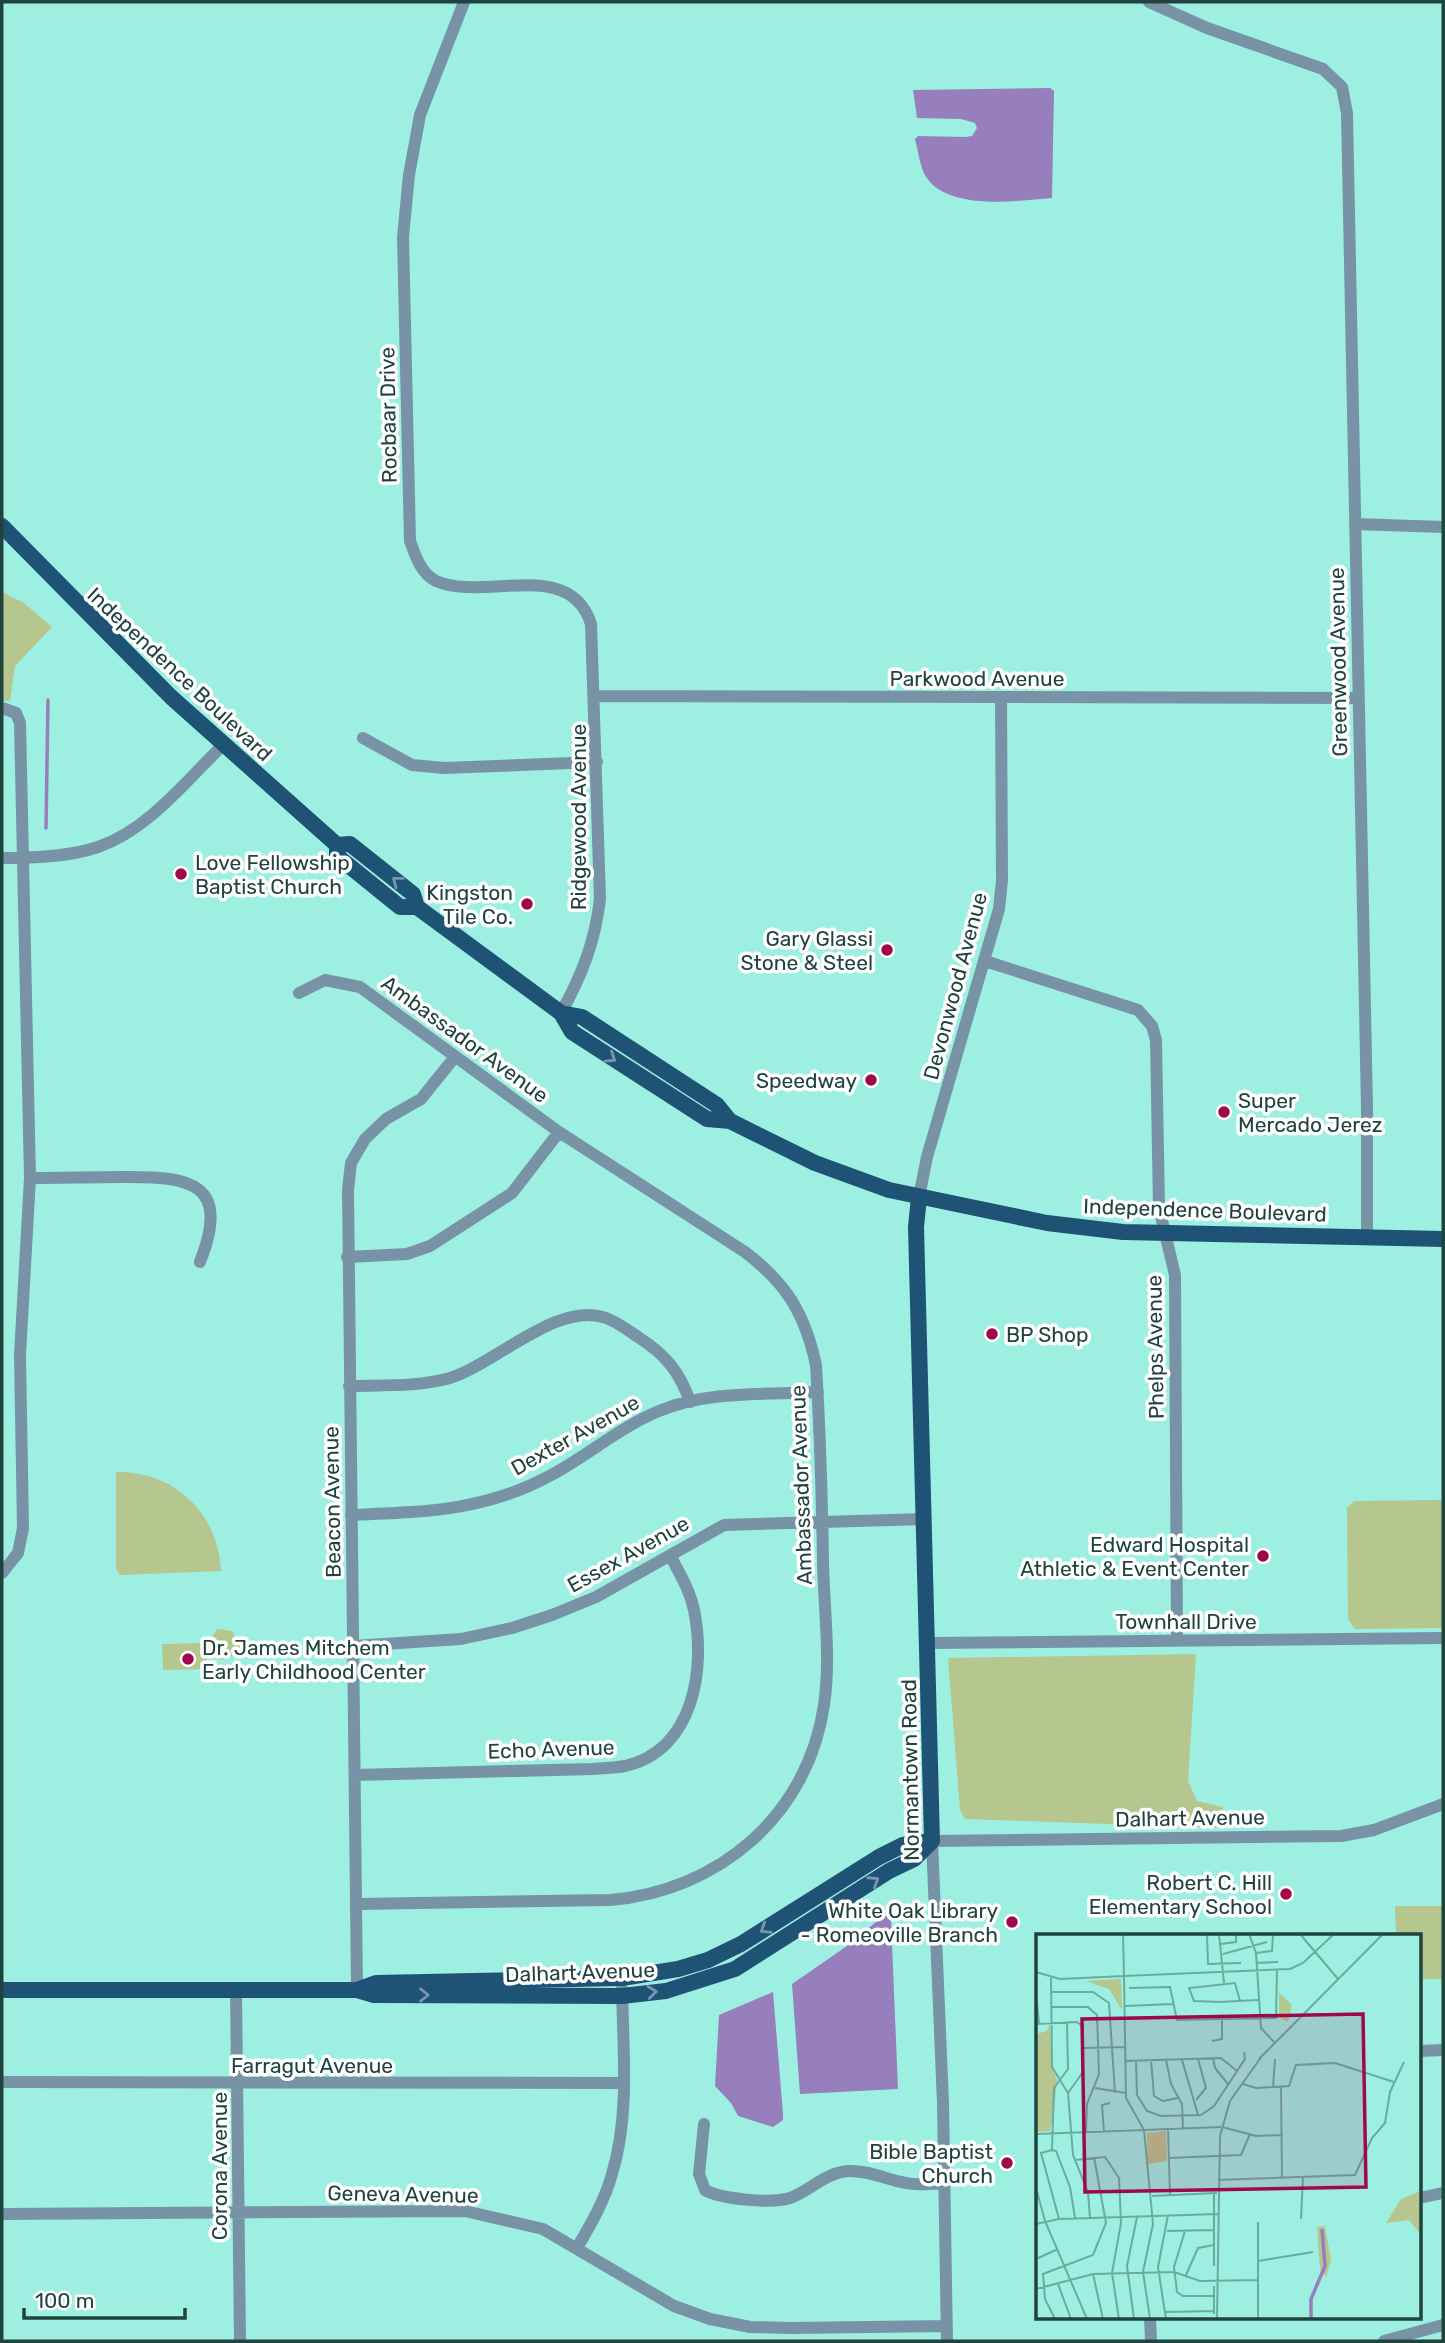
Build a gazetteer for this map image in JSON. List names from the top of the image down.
{
  "streets": {
    "main road": ["Independence Boulevard", "Normantown Road", "Dalhart Avenue"],
    "street": [
      "Rocbaar Drive",
      "Greenwood Avenue",
      "Parkwood Avenue",
      "Ridgewood Avenue",
      "Devonwood Avenue",
      "Ambassador Avenue",
      "Phelps Avenue",
      "Dexter Avenue",
      "Beacon Avenue",
      "Essex Avenue",
      "Townhall Drive",
      "Echo Avenue",
      "Farragut Avenue",
      "Corona Avenue",
      "Geneva Avenue"
    ]
  },
  "crossings": [
    ["Rocbaar Drive", "Parkwood Avenue"],
    ["Rocbaar Drive", "Ridgewood Avenue"],
    ["Greenwood Avenue", "Independence Boulevard"],
    ["Greenwood Avenue", "Parkwood Avenue"],
    ["Independence Boulevard", "Ridgewood Avenue"],
    ["Independence Boulevard", "Devonwood Avenue"],
    ["Independence Boulevard", "Phelps Avenue"],
    ["Independence Boulevard", "Normantown Road"],
    ["Parkwood Avenue", "Ridgewood Avenue"],
    ["Parkwood Avenue", "Devonwood Avenue"],
    ["Devonwood Avenue", "Phelps Avenue"],
    ["Devonwood Avenue", "Normantown Road"],
    ["Ambassador Avenue", "Dexter Avenue"],
    ["Ambassador Avenue", "Beacon Avenue"],
    ["Ambassador Avenue", "Essex Avenue"],
    ["Phelps Avenue", "Townhall Drive"],
    ["Dexter Avenue", "Beacon Avenue"],
    ["Beacon Avenue", "Essex Avenue"],
    ["Beacon Avenue", "Echo Avenue"],
    ["Beacon Avenue", "Dalhart Avenue"],
    ["Essex Avenue", "Echo Avenue"],
    ["Essex Avenue", "Normantown Road"],
    ["Townhall Drive", "Normantown Road"],
    ["Normantown Road", "Dalhart Avenue"],
    ["Normantown Road", "Geneva Avenue"],
    ["Dalhart Avenue", "Corona Avenue"],
    ["Farragut Avenue", "Corona Avenue"],
    ["Corona Avenue", "Geneva Avenue"]
  ],
  "places": [
    "Love Fellowship Baptist Church",
    "Kingston Tile Co.",
    "Gary Glassi Stone & Steel",
    "Speedway",
    "Super Mercado Jerez",
    "BP Shop",
    "Edward Hospital Athletic & Event Center",
    "Dr. James Mitchem Early Childhood Center",
    "Robert C. Hill Elementary School",
    "White Oak Library - Romeoville Branch",
    "Bible Baptist Church"
  ],
  "scale_bar": "100 m"
}
